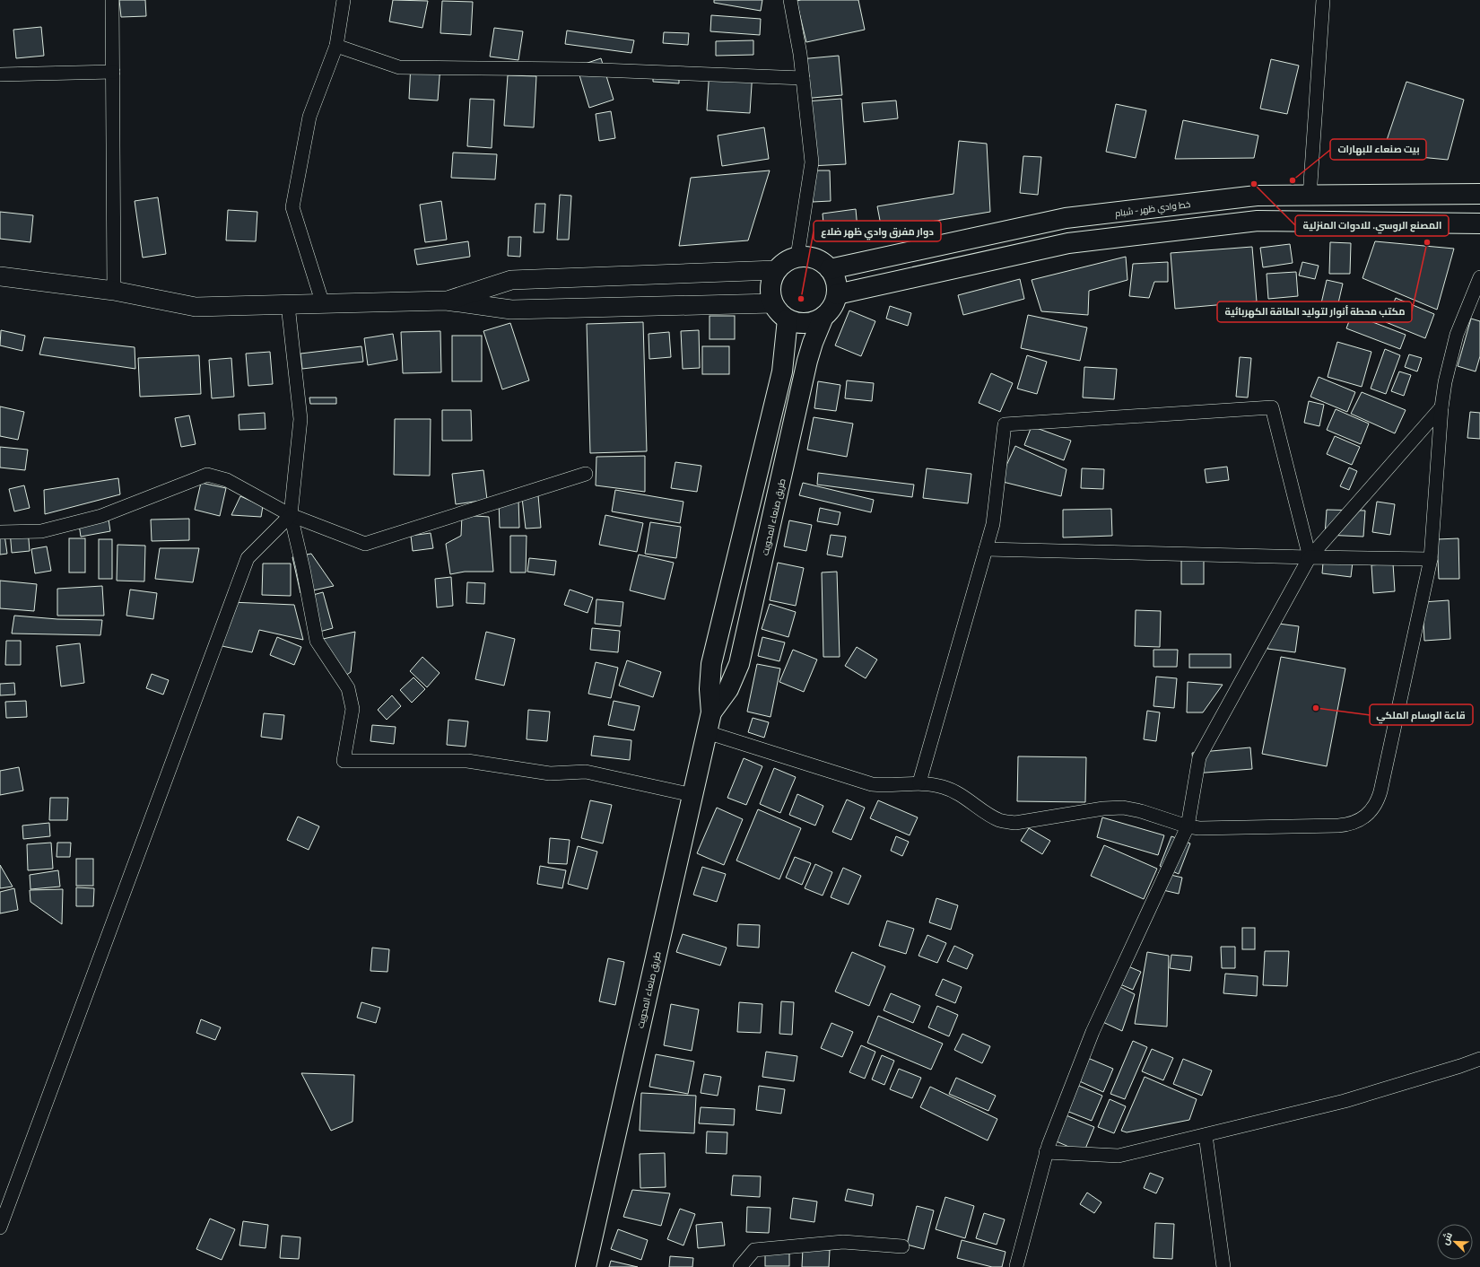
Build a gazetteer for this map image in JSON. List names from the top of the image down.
{
  "streets": {
    "main road": ["خط وادي ظهر - شبام", "طريق صنعاء المحويت"]
  },
  "crossings": [
    ["خط وادي ظهر - شبام", "طريق صنعاء المحويت"]
  ],
  "places": [
    "بيت صنعاء للبهارات",
    "المصنع الروسي. للادوات المنزلية",
    "مكتب محطة أنوار لتوليد الطاقة الكهربائية",
    "دوار مفرق وادي ظهر ضلاع",
    "قاعة الوسام الملكي"
  ],
  "north": "top left"
}
